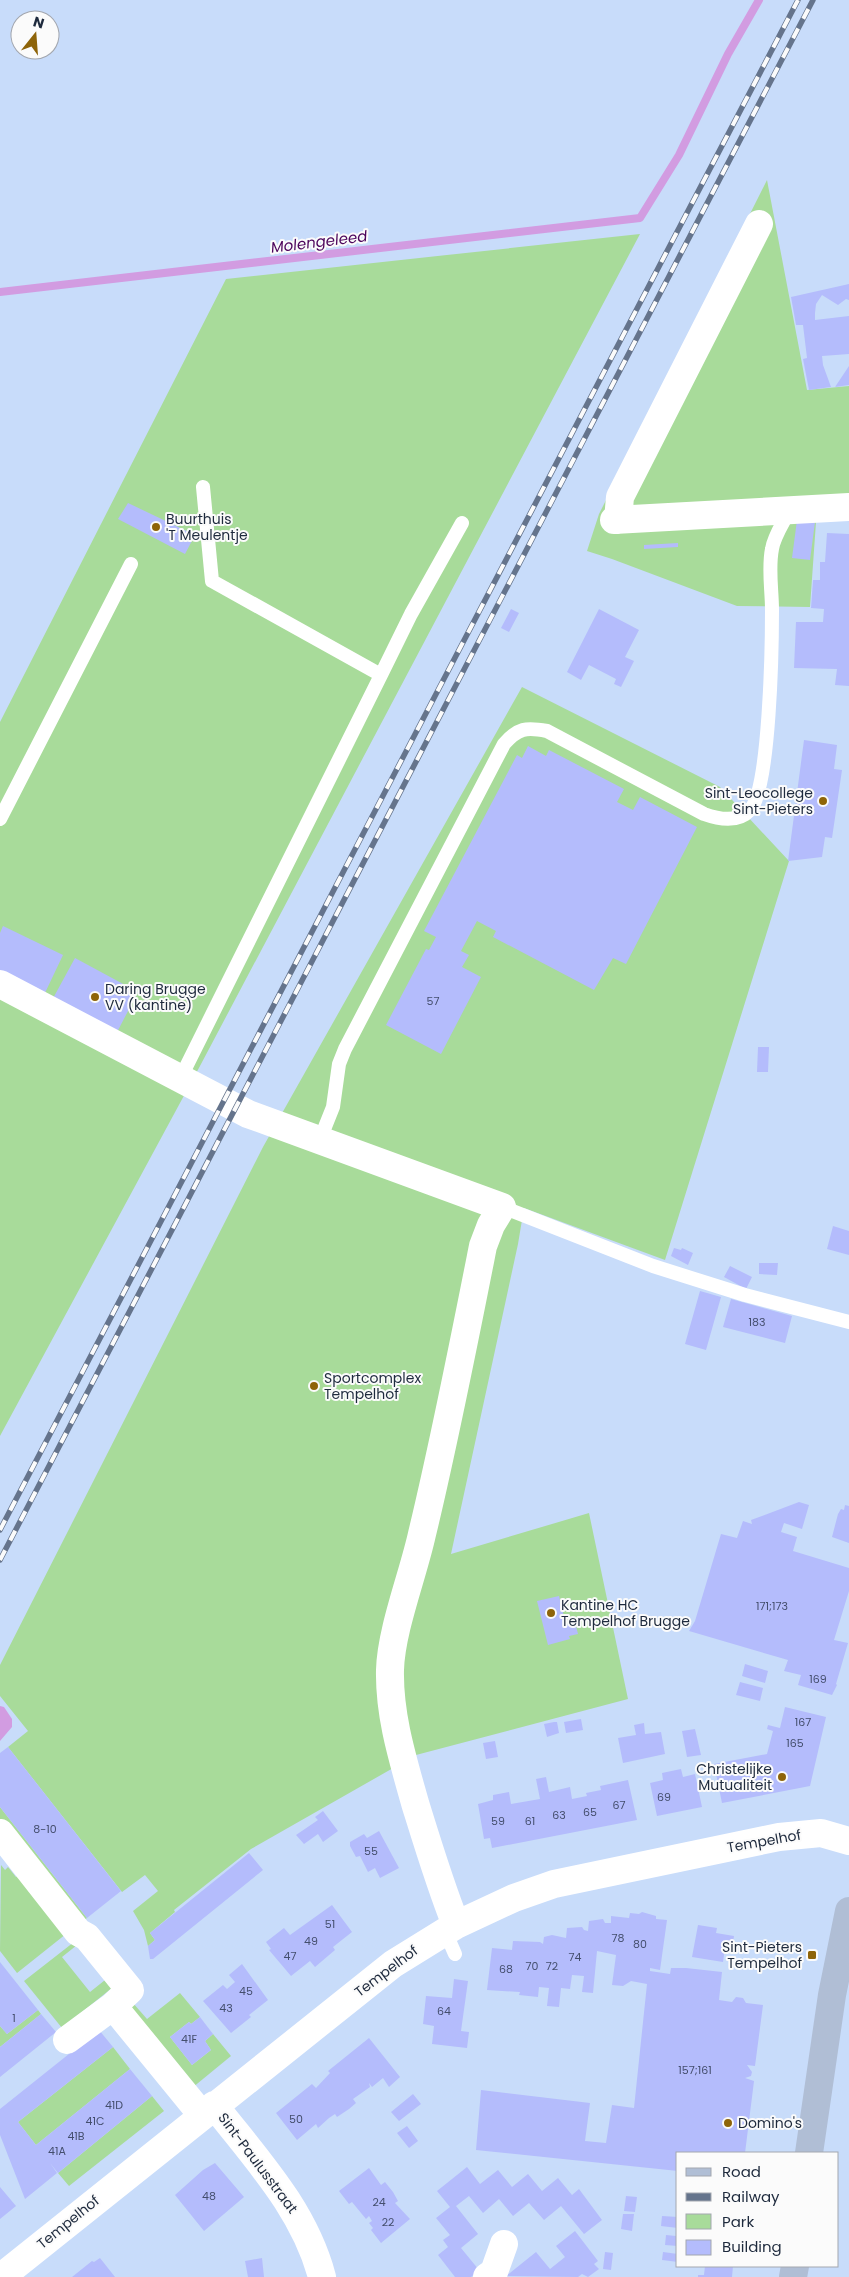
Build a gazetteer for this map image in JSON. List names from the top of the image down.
{
  "streets": {
    "street": ["Tempelhof", "Sint-Paulusstraat"]
  },
  "crossings": [
    ["Tempelhof", "Sint-Paulusstraat"]
  ],
  "water": ["Molengeleed"],
  "places": {
    "other": [
      "Buurthuis 'T Meulentje",
      "Sint-Leocollege Sint-Pieters",
      "Daring Brugge VV (kantine)",
      "Sportcomplex Tempelhof",
      "Kantine HC Tempelhof Brugge",
      "Christelijke Mutualiteit",
      "Domino's"
    ],
    "transit": ["Sint-Pieters Tempelhof"]
  },
  "house_numbers": [
    "57",
    "183",
    "171;173",
    "169",
    "167",
    "165",
    "69",
    "67",
    "65",
    "63",
    "59",
    "61",
    "8-10",
    "55",
    "51",
    "78",
    "49",
    "80",
    "47",
    "74",
    "70",
    "72",
    "68",
    "45",
    "43",
    "64",
    "1",
    "41F",
    "157;161",
    "41D",
    "50",
    "41C",
    "41B",
    "41A",
    "48",
    "24",
    "22"
  ],
  "legend": [
    "Road",
    "Railway",
    "Park",
    "Building"
  ],
  "north": "top"
}
